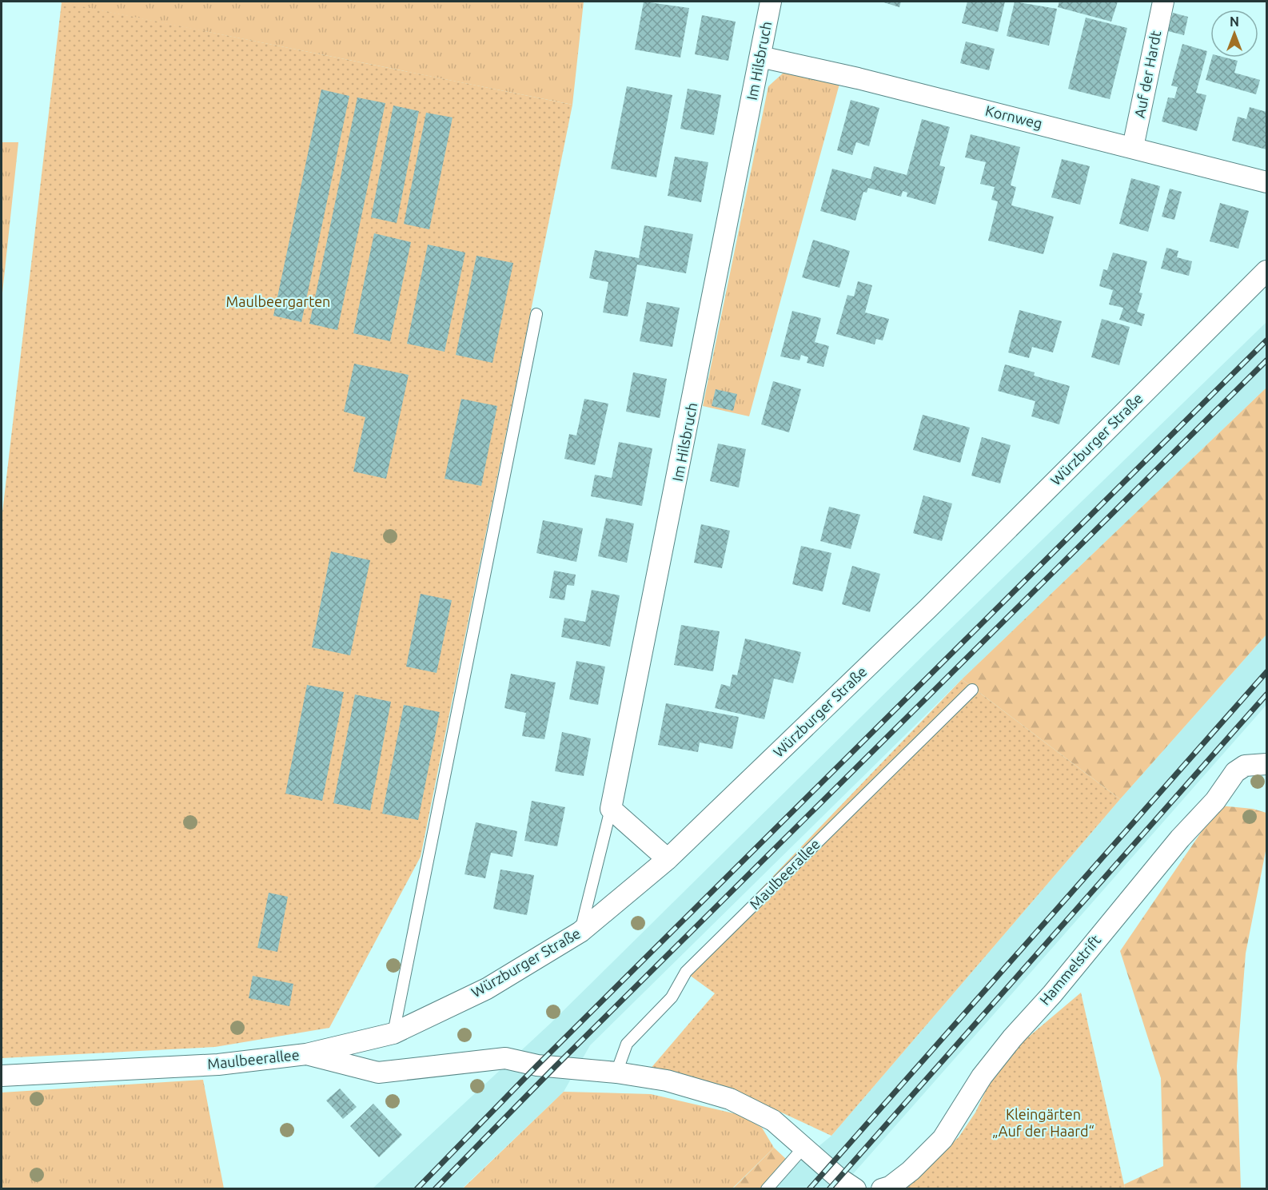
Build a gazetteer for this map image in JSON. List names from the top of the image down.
{
  "streets": {
    "street": [
      "Im Hilsbruch",
      "Auf der Hardt",
      "Kornweg",
      "Würzburger Straße",
      "Maulbeerallee",
      "Hammelstrift"
    ]
  },
  "crossings": [
    ["Im Hilsbruch", "Kornweg"],
    ["Auf der Hardt", "Kornweg"],
    ["Würzburger Straße", "Maulbeerallee"]
  ],
  "parks": ["Maulbeergarten", "Kleingärten „Auf der Haard“"],
  "north": "top"
}
